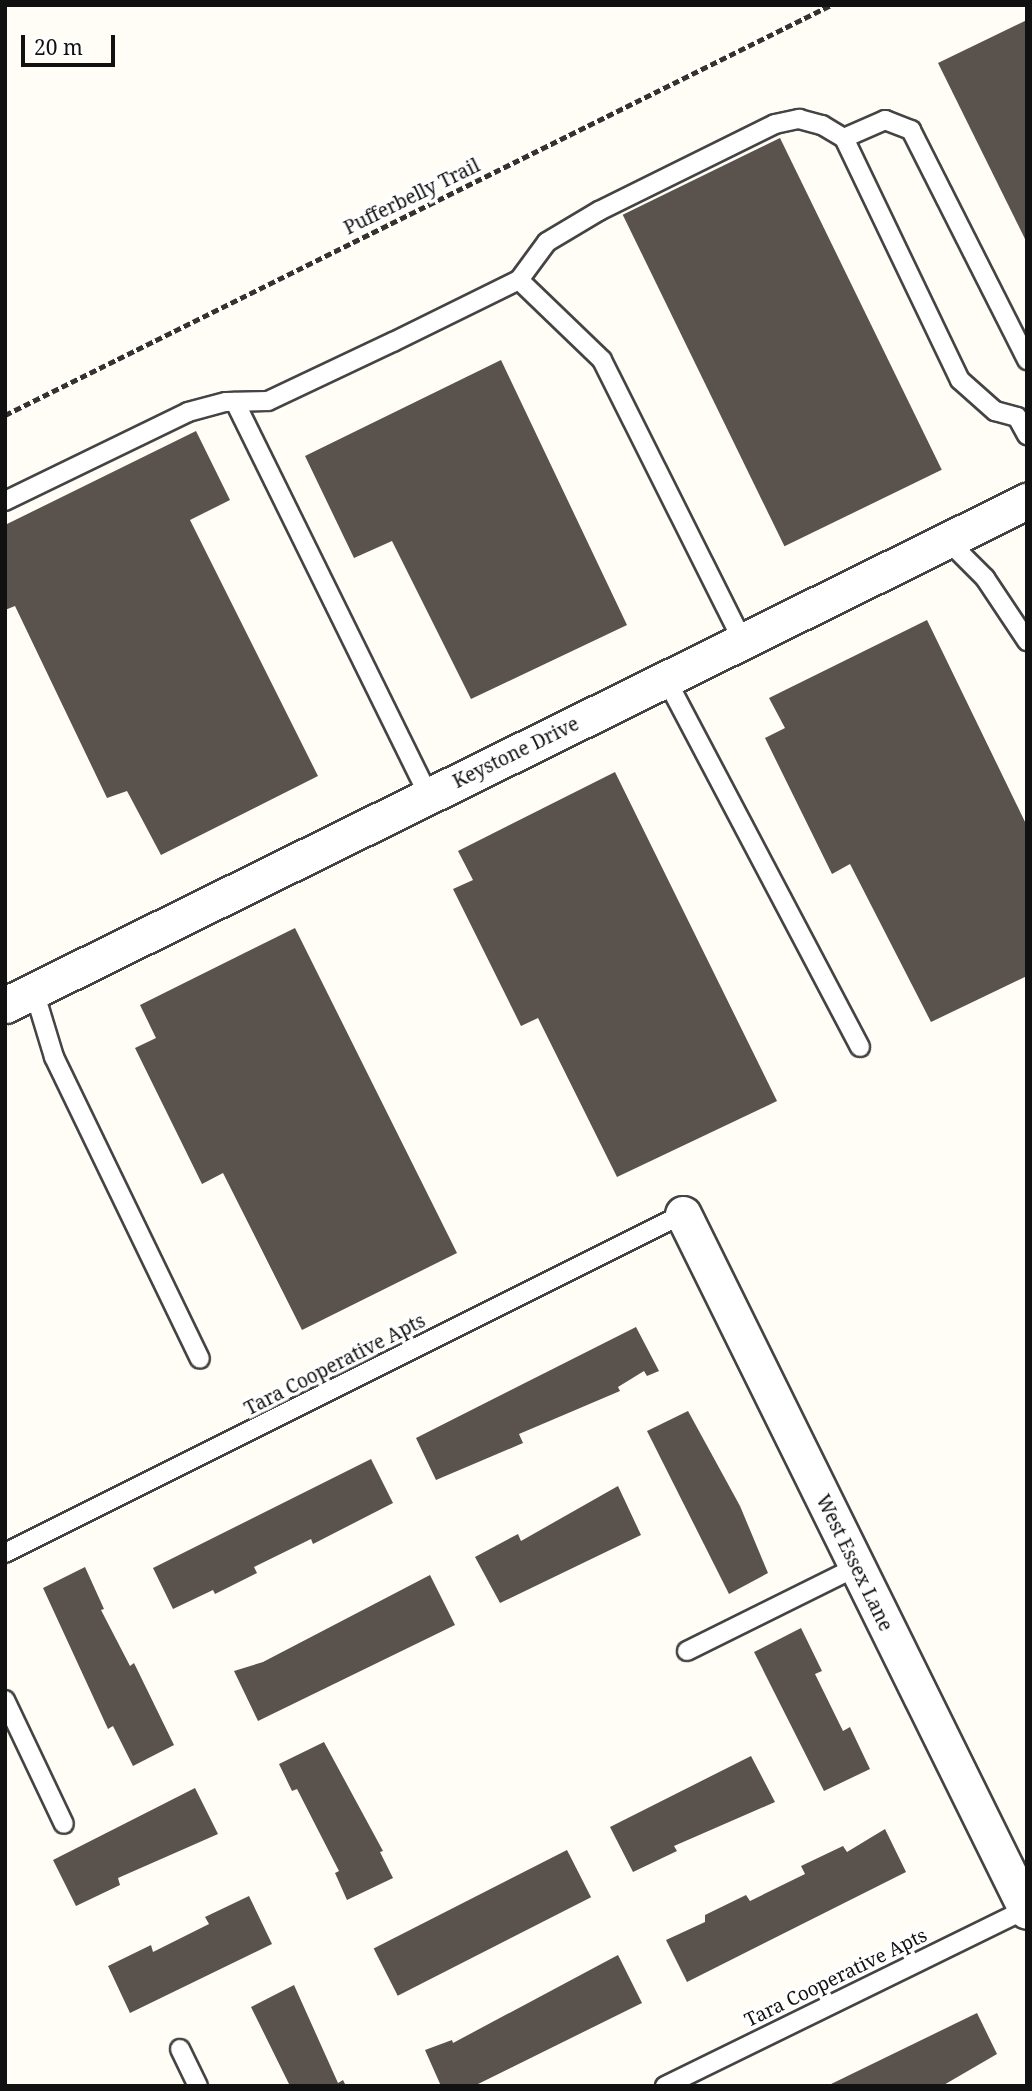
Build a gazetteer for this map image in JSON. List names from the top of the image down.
{
  "streets": {
    "street": ["Keystone Drive", "West Essex Lane"],
    "lane": ["Tara Cooperative Apts"],
    "path": ["Pufferbelly Trail"]
  },
  "crossings": [
    ["Tara Cooperative Apts", "West Essex Lane"]
  ],
  "scale_bar": "20 m"
}
